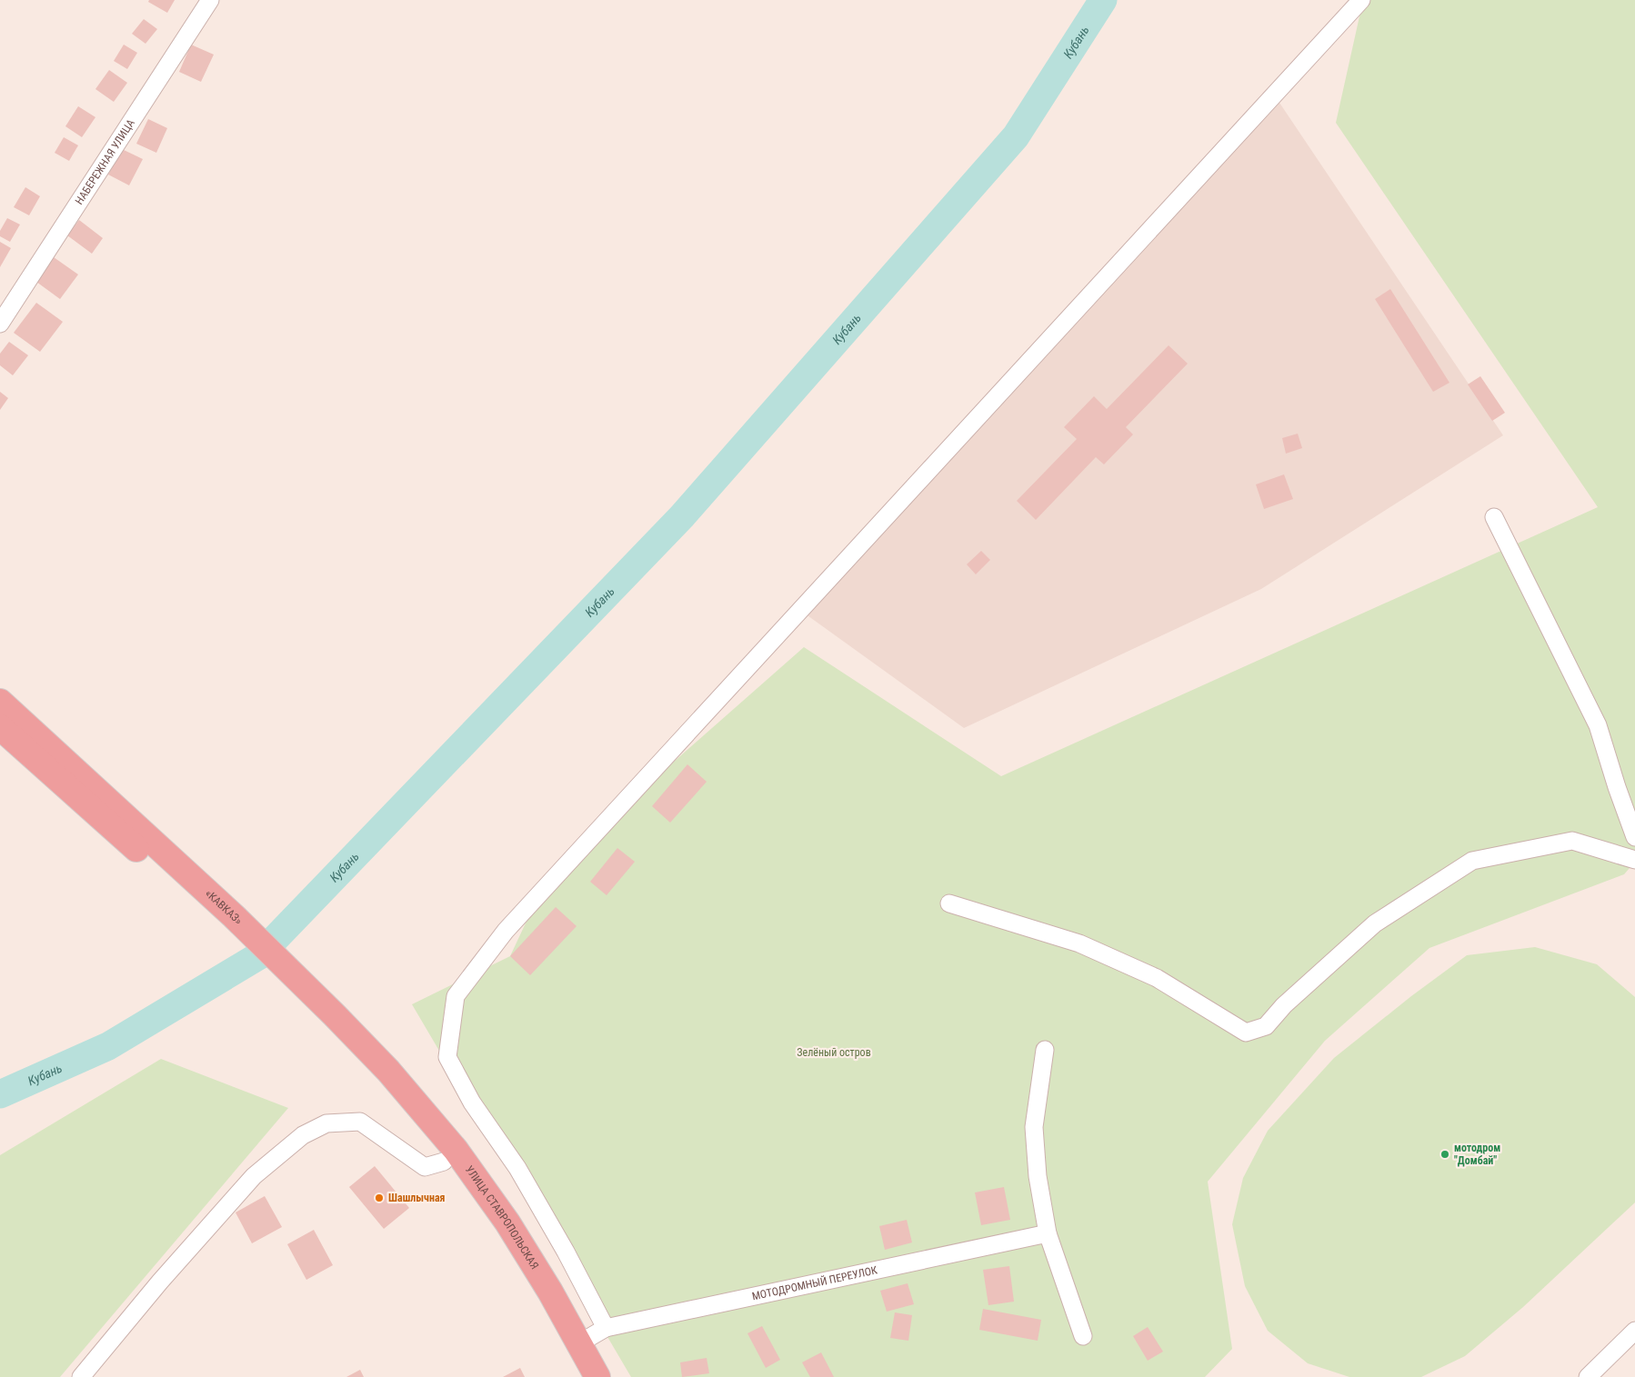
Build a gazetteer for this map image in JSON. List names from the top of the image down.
{
  "streets": {
    "highway": ["«КАВКАЗ»", "УЛИЦА СТАВРОПОЛЬСКАЯ"],
    "street": ["НАБЕРЕЖНАЯ УЛИЦА", "МОТОДРОМНЫЙ ПЕРЕУЛОК"]
  },
  "crossings": [
    ["«КАВКАЗ»", "УЛИЦА СТАВРОПОЛЬСКАЯ"],
    ["УЛИЦА СТАВРОПОЛЬСКАЯ", "МОТОДРОМНЫЙ ПЕРЕУЛОК"]
  ],
  "water": ["Кубань"],
  "parks": ["Зелёный остров"],
  "places": ["мотодром \"Домбай\"", "Шашлычная"]
}
